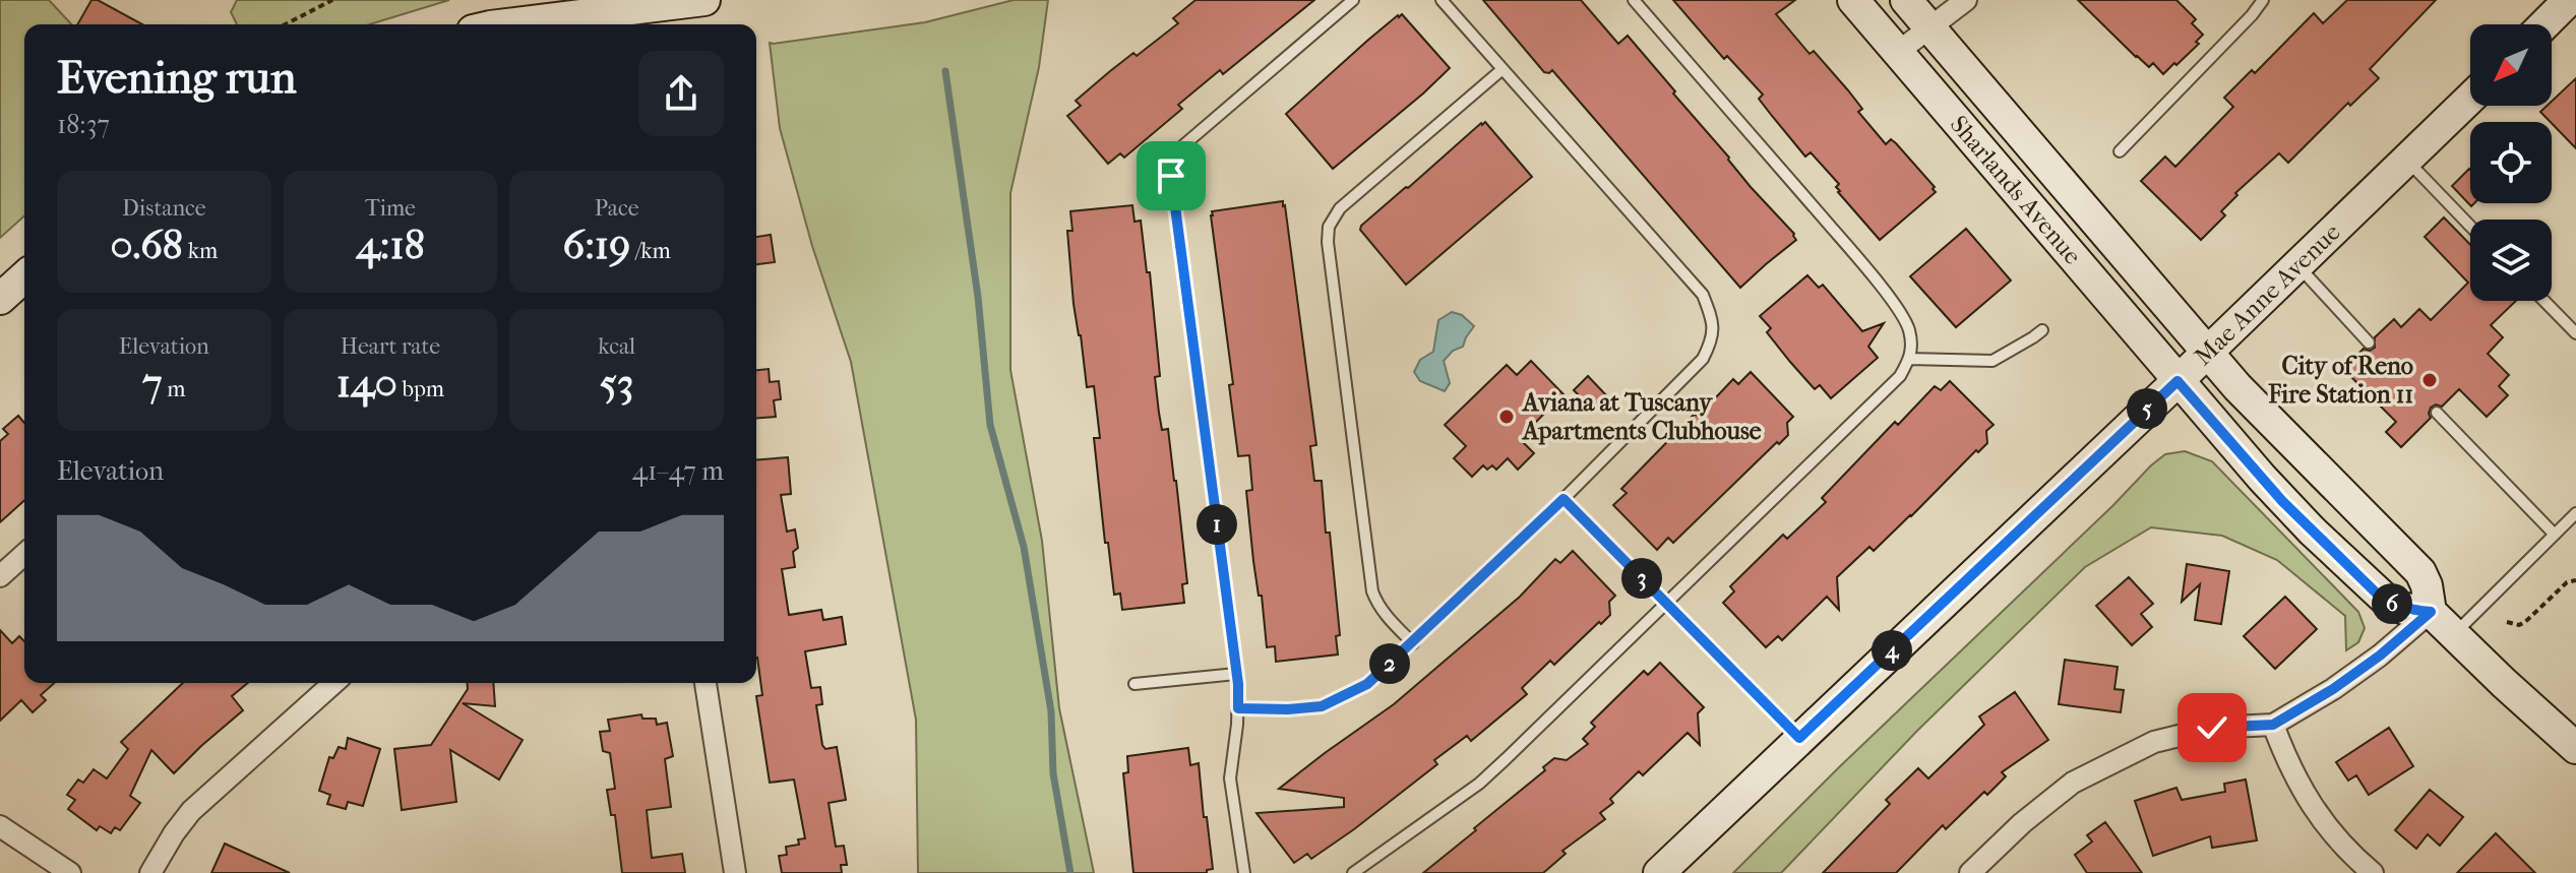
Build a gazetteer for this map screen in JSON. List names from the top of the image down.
{
  "streets": {
    "main road": ["Sharlands Avenue", "Mae Anne Avenue"]
  },
  "crossings": [
    ["Sharlands Avenue", "Mae Anne Avenue"]
  ],
  "places": ["City of Reno Fire Station 11", "Aviana at Tuscany Apartments Clubhouse"],
  "north": "bottom left",
  "page": {
    "heading": ["Evening run", "18:37"],
    "stats": [
      ["Distance", "0.68 km"],
      ["Time", "4:18"],
      ["Pace", "6:19 /km"],
      ["Elevation", "7 m"],
      ["Heart rate", "140 bpm"],
      ["kcal", "53"]
    ],
    "pins": [
      "5",
      "1",
      "3",
      "6",
      "4",
      "2"
    ],
    "chart": ["Elevation", "41–47 m"]
  }
}
